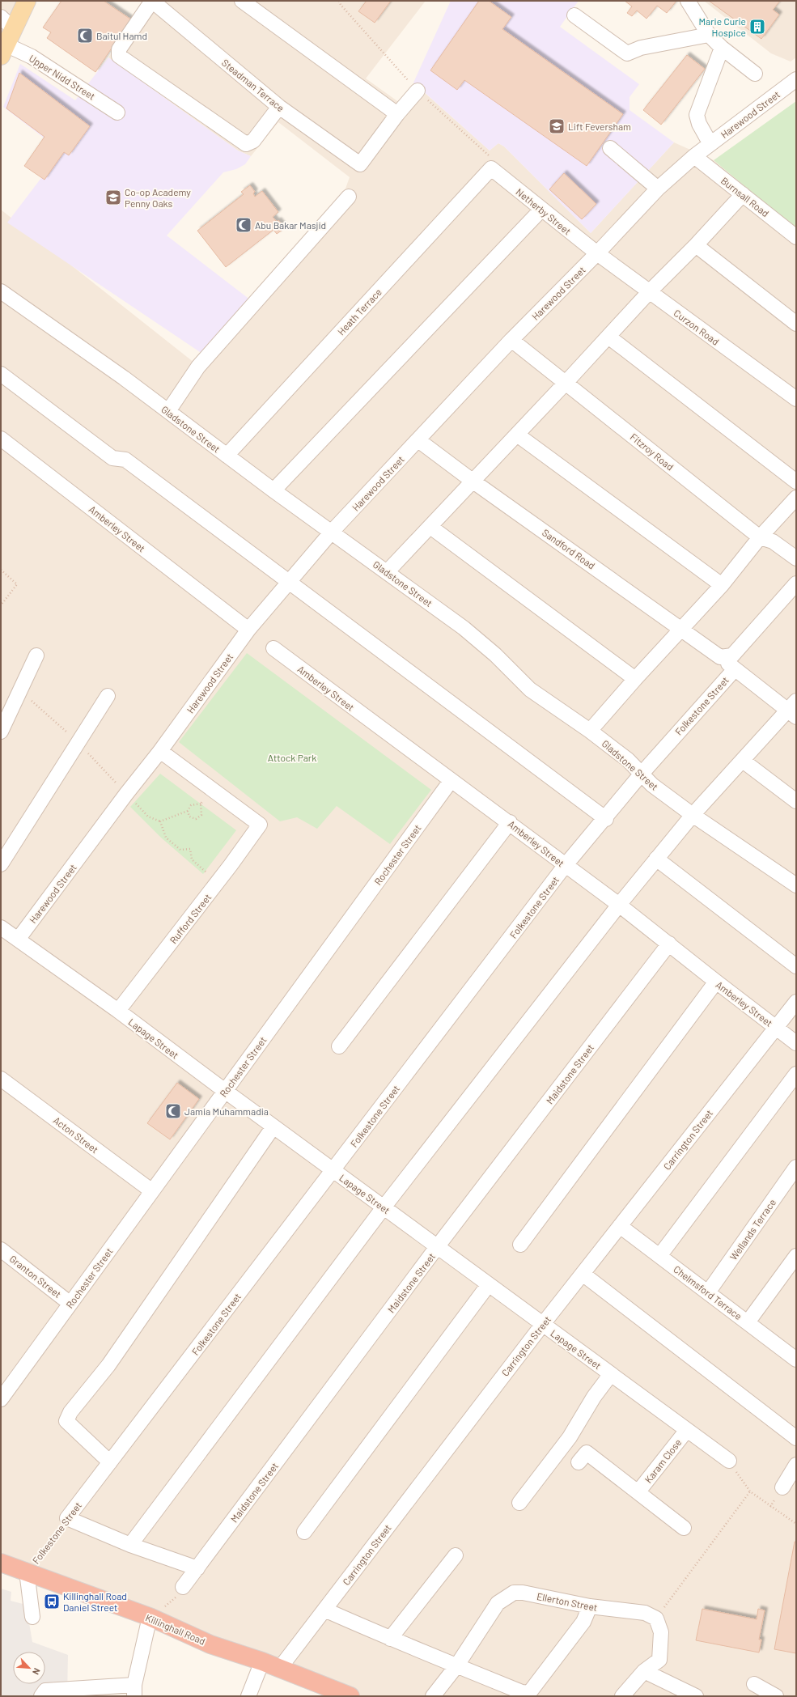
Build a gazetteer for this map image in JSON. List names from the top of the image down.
{
  "streets": {
    "highway": ["Killinghall Road"],
    "street": [
      "Upper Nidd Street",
      "Steadman Terrace",
      "Harewood Street",
      "Burnsall Road",
      "Netherby Street",
      "Heath Terrace",
      "Curzon Road",
      "Gladstone Street",
      "Fitzroy Road",
      "Amberley Street",
      "Sandford Road",
      "Folkestone Street",
      "Rochester Street",
      "Rufford Street",
      "Lapage Street",
      "Maidstone Street",
      "Acton Street",
      "Carrington Street",
      "Wellands Terrace",
      "Granton Street",
      "Chelmsford Terrace",
      "Karam Close",
      "Ellerton Street"
    ]
  },
  "crossings": [
    ["Harewood Street", "Burnsall Road"],
    ["Harewood Street", "Netherby Street"],
    ["Harewood Street", "Curzon Road"],
    ["Harewood Street", "Gladstone Street"],
    ["Harewood Street", "Fitzroy Road"],
    ["Harewood Street", "Amberley Street"],
    ["Harewood Street", "Sandford Road"],
    ["Harewood Street", "Rufford Street"],
    ["Harewood Street", "Lapage Street"],
    ["Netherby Street", "Heath Terrace"],
    ["Netherby Street", "Curzon Road"],
    ["Heath Terrace", "Gladstone Street"],
    ["Gladstone Street", "Folkestone Street"],
    ["Amberley Street", "Folkestone Street"],
    ["Amberley Street", "Rochester Street"],
    ["Amberley Street", "Maidstone Street"],
    ["Amberley Street", "Carrington Street"],
    ["Sandford Road", "Folkestone Street"],
    ["Folkestone Street", "Lapage Street"],
    ["Folkestone Street", "Killinghall Road"],
    ["Rochester Street", "Lapage Street"],
    ["Rochester Street", "Acton Street"],
    ["Rochester Street", "Granton Street"],
    ["Rufford Street", "Lapage Street"],
    ["Lapage Street", "Maidstone Street"],
    ["Lapage Street", "Carrington Street"],
    ["Lapage Street", "Karam Close"],
    ["Carrington Street", "Chelmsford Terrace"],
    ["Carrington Street", "Killinghall Road"],
    ["Wellands Terrace", "Chelmsford Terrace"]
  ],
  "parks": ["Attock Park"],
  "places": {
    "building": ["Marie Curie Hospice"],
    "mosque": ["Baitul Hamd", "Abu Bakar Masjid", "Jamia Muhammadia"],
    "school or university": ["Lift Feversham", "Co-op Academy Penny Oaks"],
    "bus stop": ["Killinghall Road Daniel Street"]
  },
  "north": "bottom right"
}
